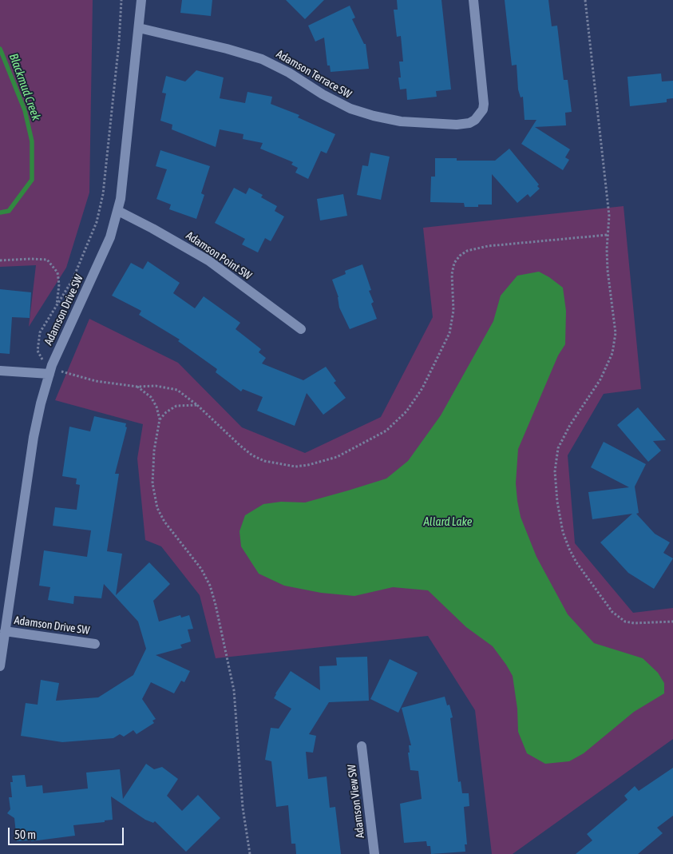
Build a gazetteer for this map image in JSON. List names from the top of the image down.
{
  "streets": {
    "street": [
      "Adamson Terrace SW",
      "Adamson Point SW",
      "Adamson Drive SW",
      "Adamson View SW"
    ]
  },
  "crossings": [
    ["Adamson Terrace SW", "Adamson Drive SW"],
    ["Adamson Point SW", "Adamson Drive SW"]
  ],
  "water": ["Blackmud Creek", "Allard Lake"],
  "scale_bar": "50 m"
}
